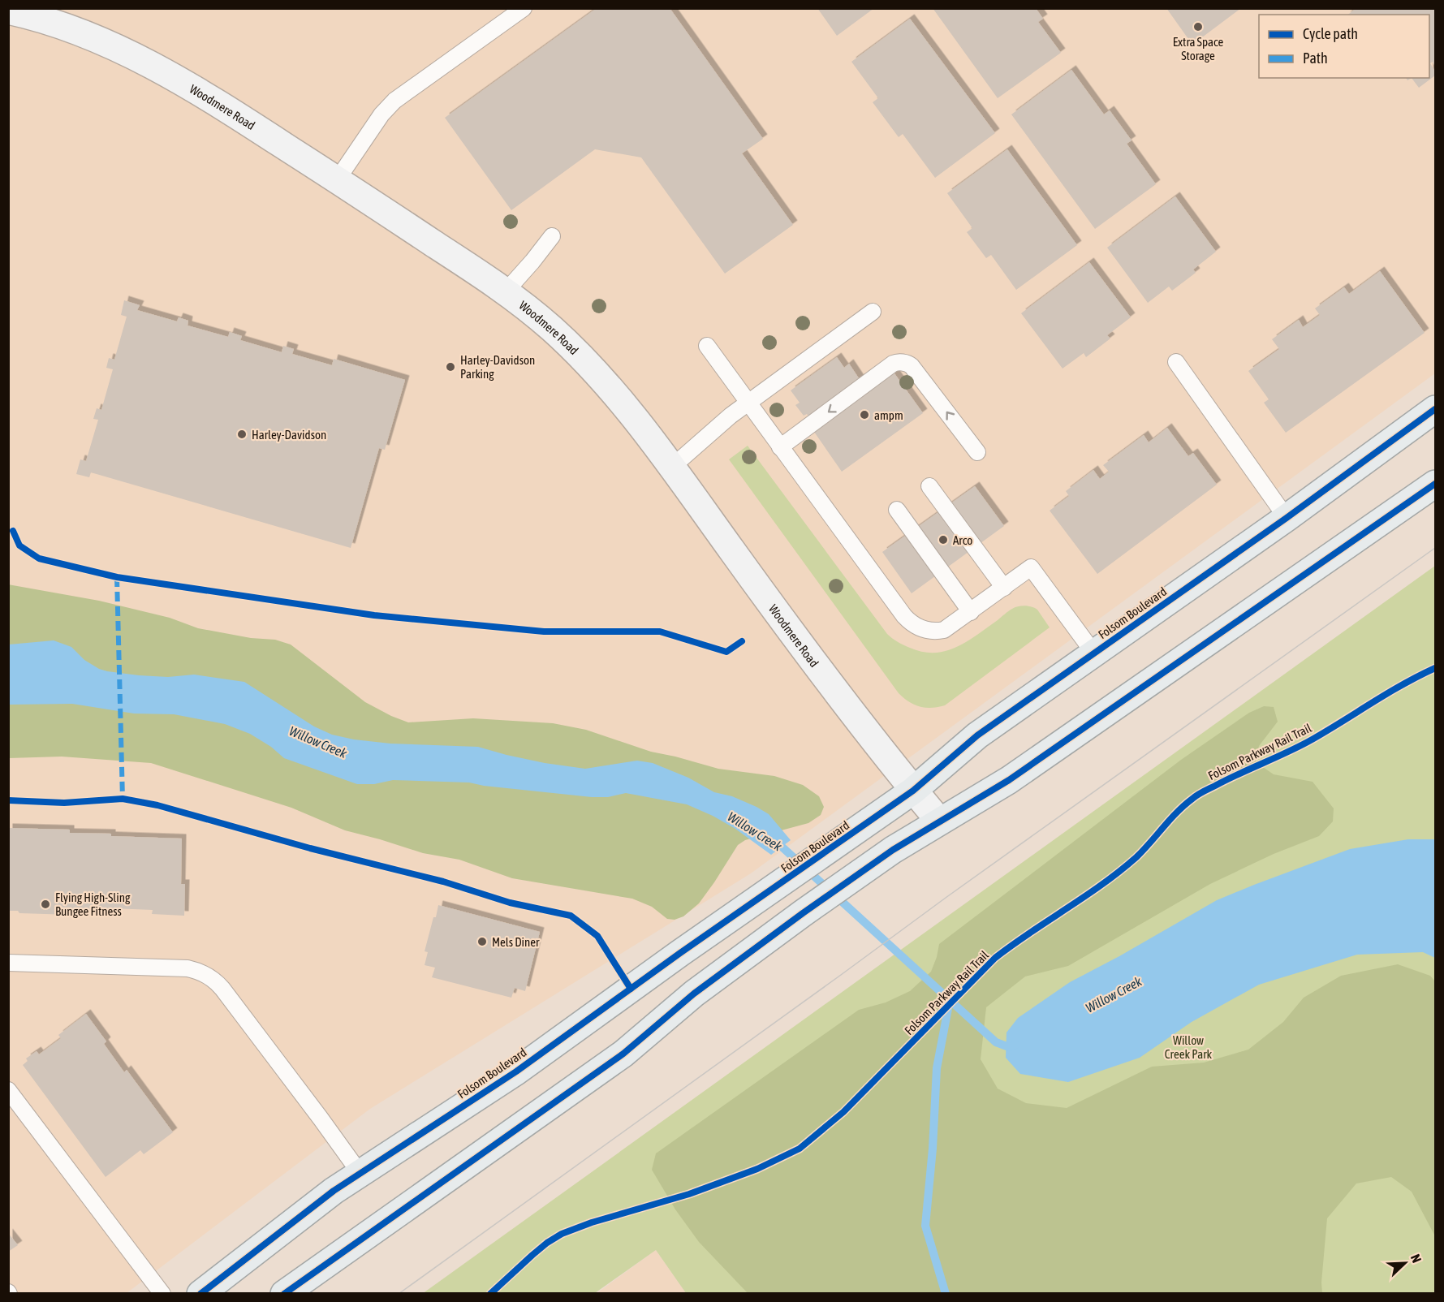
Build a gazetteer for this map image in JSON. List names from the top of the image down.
{
  "streets": {
    "main road": ["Folsom Boulevard"],
    "street": ["Woodmere Road"],
    "cycle path": ["Folsom Parkway Rail Trail"]
  },
  "crossings": [
    ["Woodmere Road", "Folsom Boulevard"]
  ],
  "water": ["Willow Creek"],
  "parks": ["Willow Creek Park"],
  "places": [
    "Extra Space Storage",
    "Harley-Davidson Parking",
    "ampm",
    "Harley-Davidson",
    "Arco",
    "Flying High-Sling Bungee Fitness",
    "Mels Diner"
  ],
  "legend": ["Cycle path", "Path"],
  "north": "top right"
}
